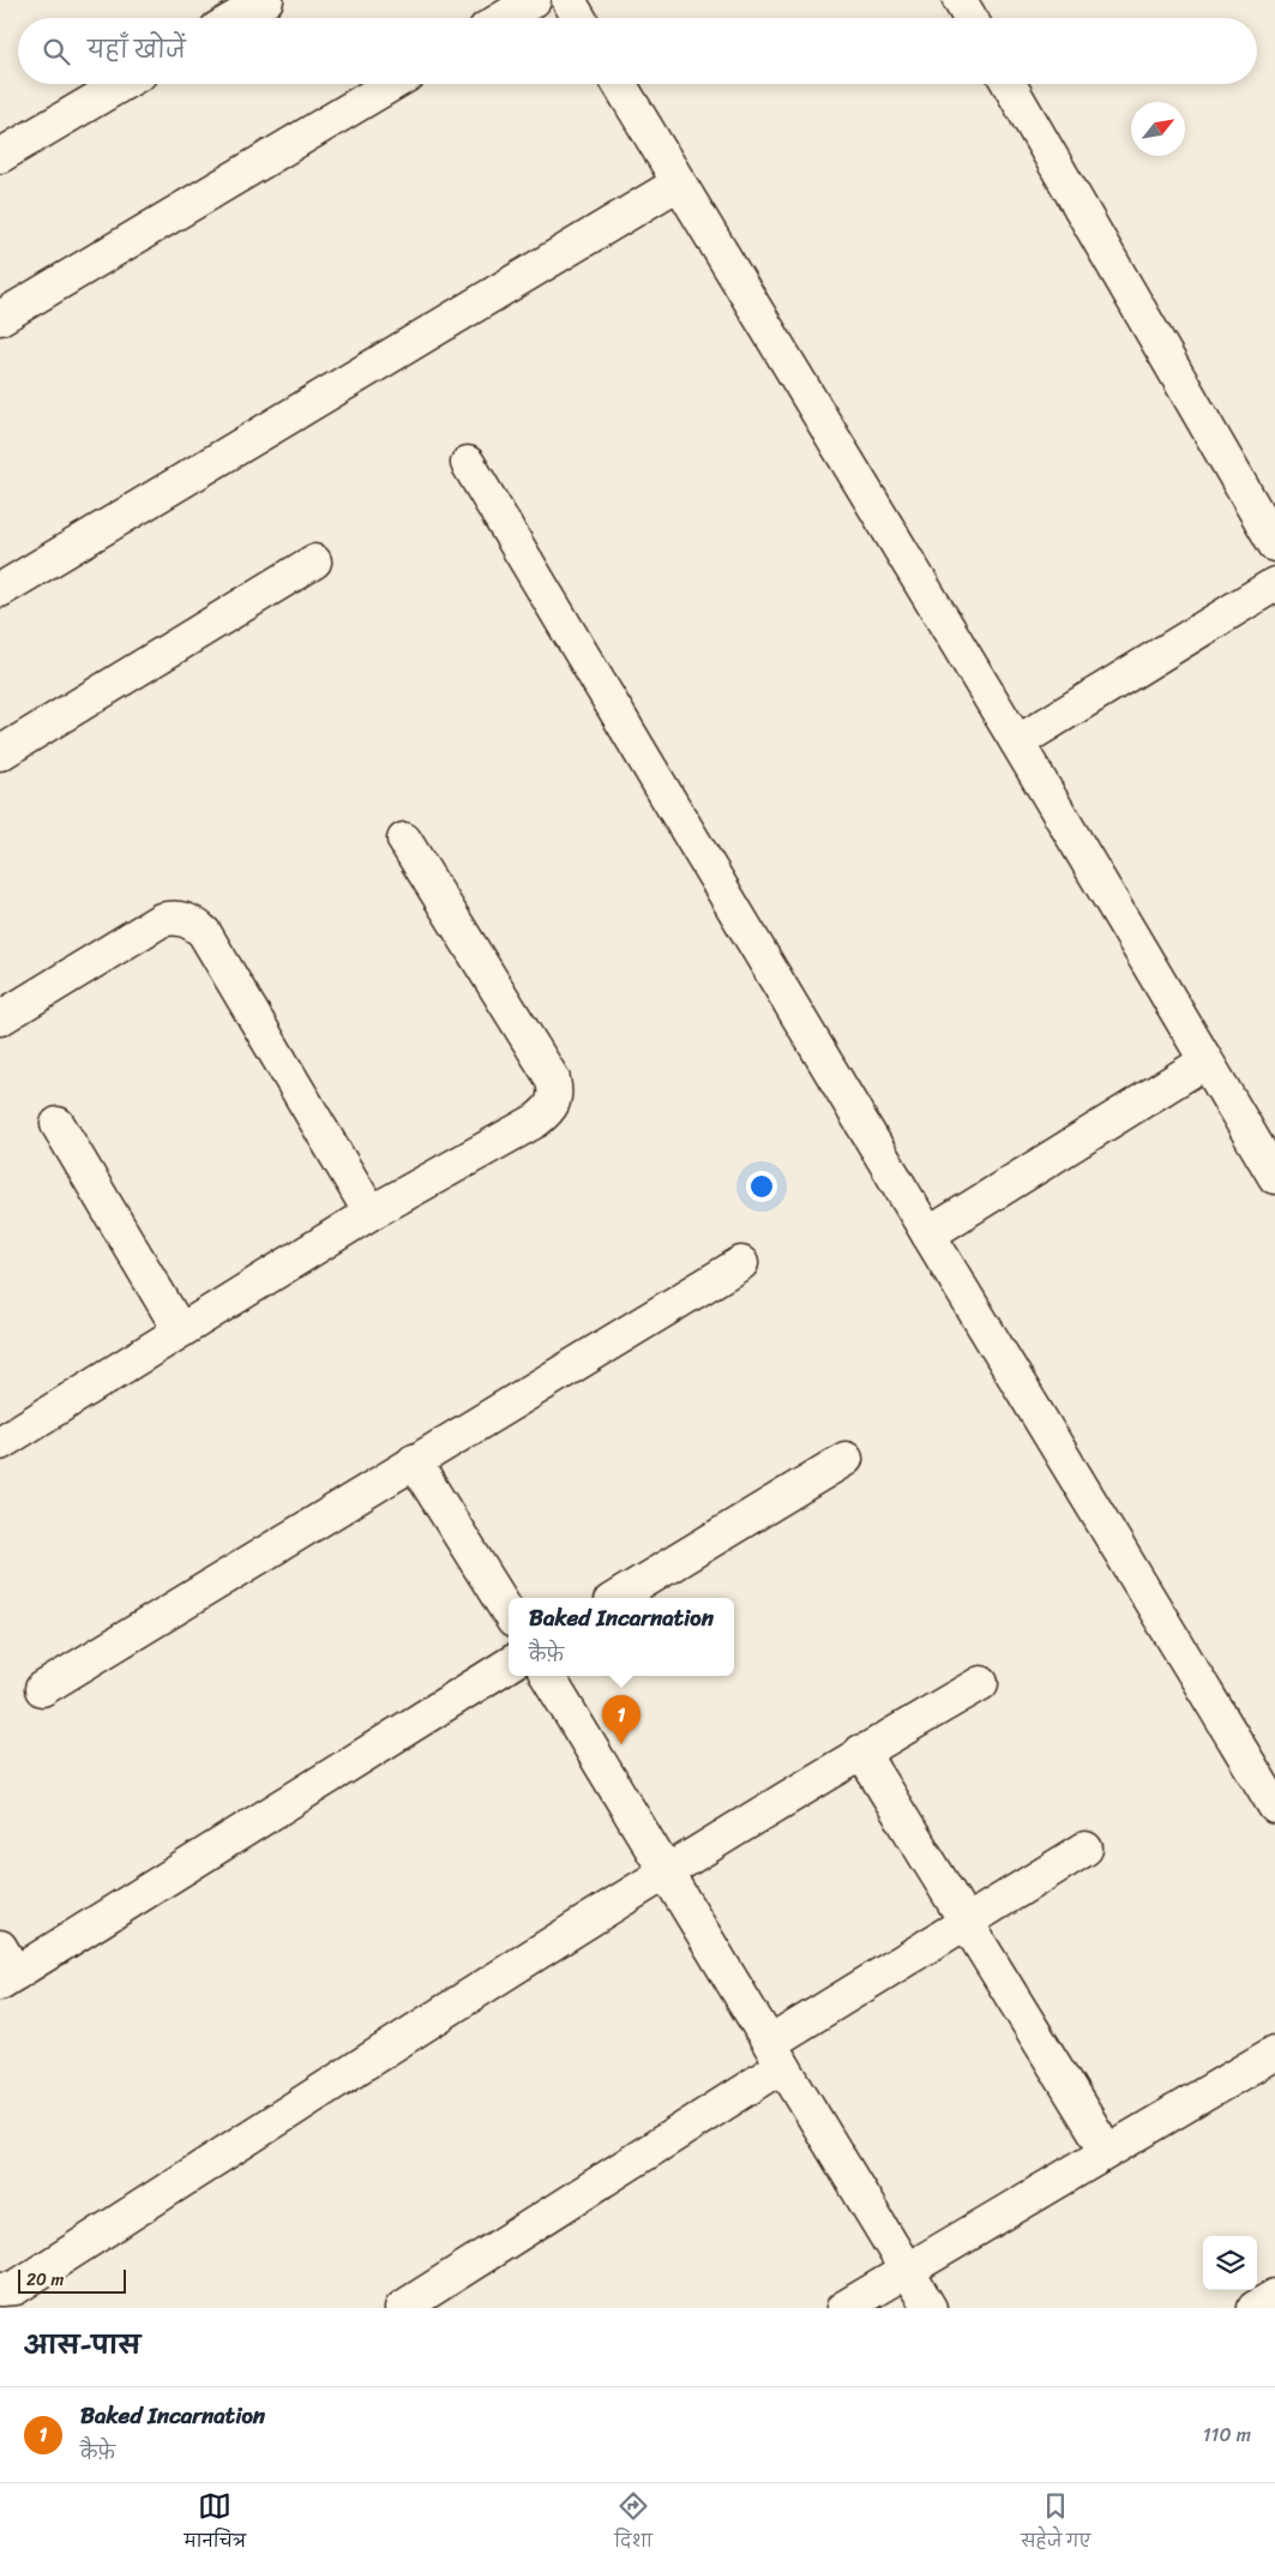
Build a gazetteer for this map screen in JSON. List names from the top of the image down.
{
  "scale_bar": "20 m",
  "north": "top right",
  "page": {
    "search": "यहाँ खोजें",
    "popup": ["Baked Incarnation", "कैफ़े"],
    "pins": "1",
    "scale": "20 m",
    "heading": "आस-पास",
    "list": [
      {
        "mark": "1",
        "name": "Baked Incarnation",
        "note": "कैफ़े",
        "value": "110 m"
      }
    ],
    "nav": ["मानचित्र", "दिशा", "सहेजे गए"]
  }
}
